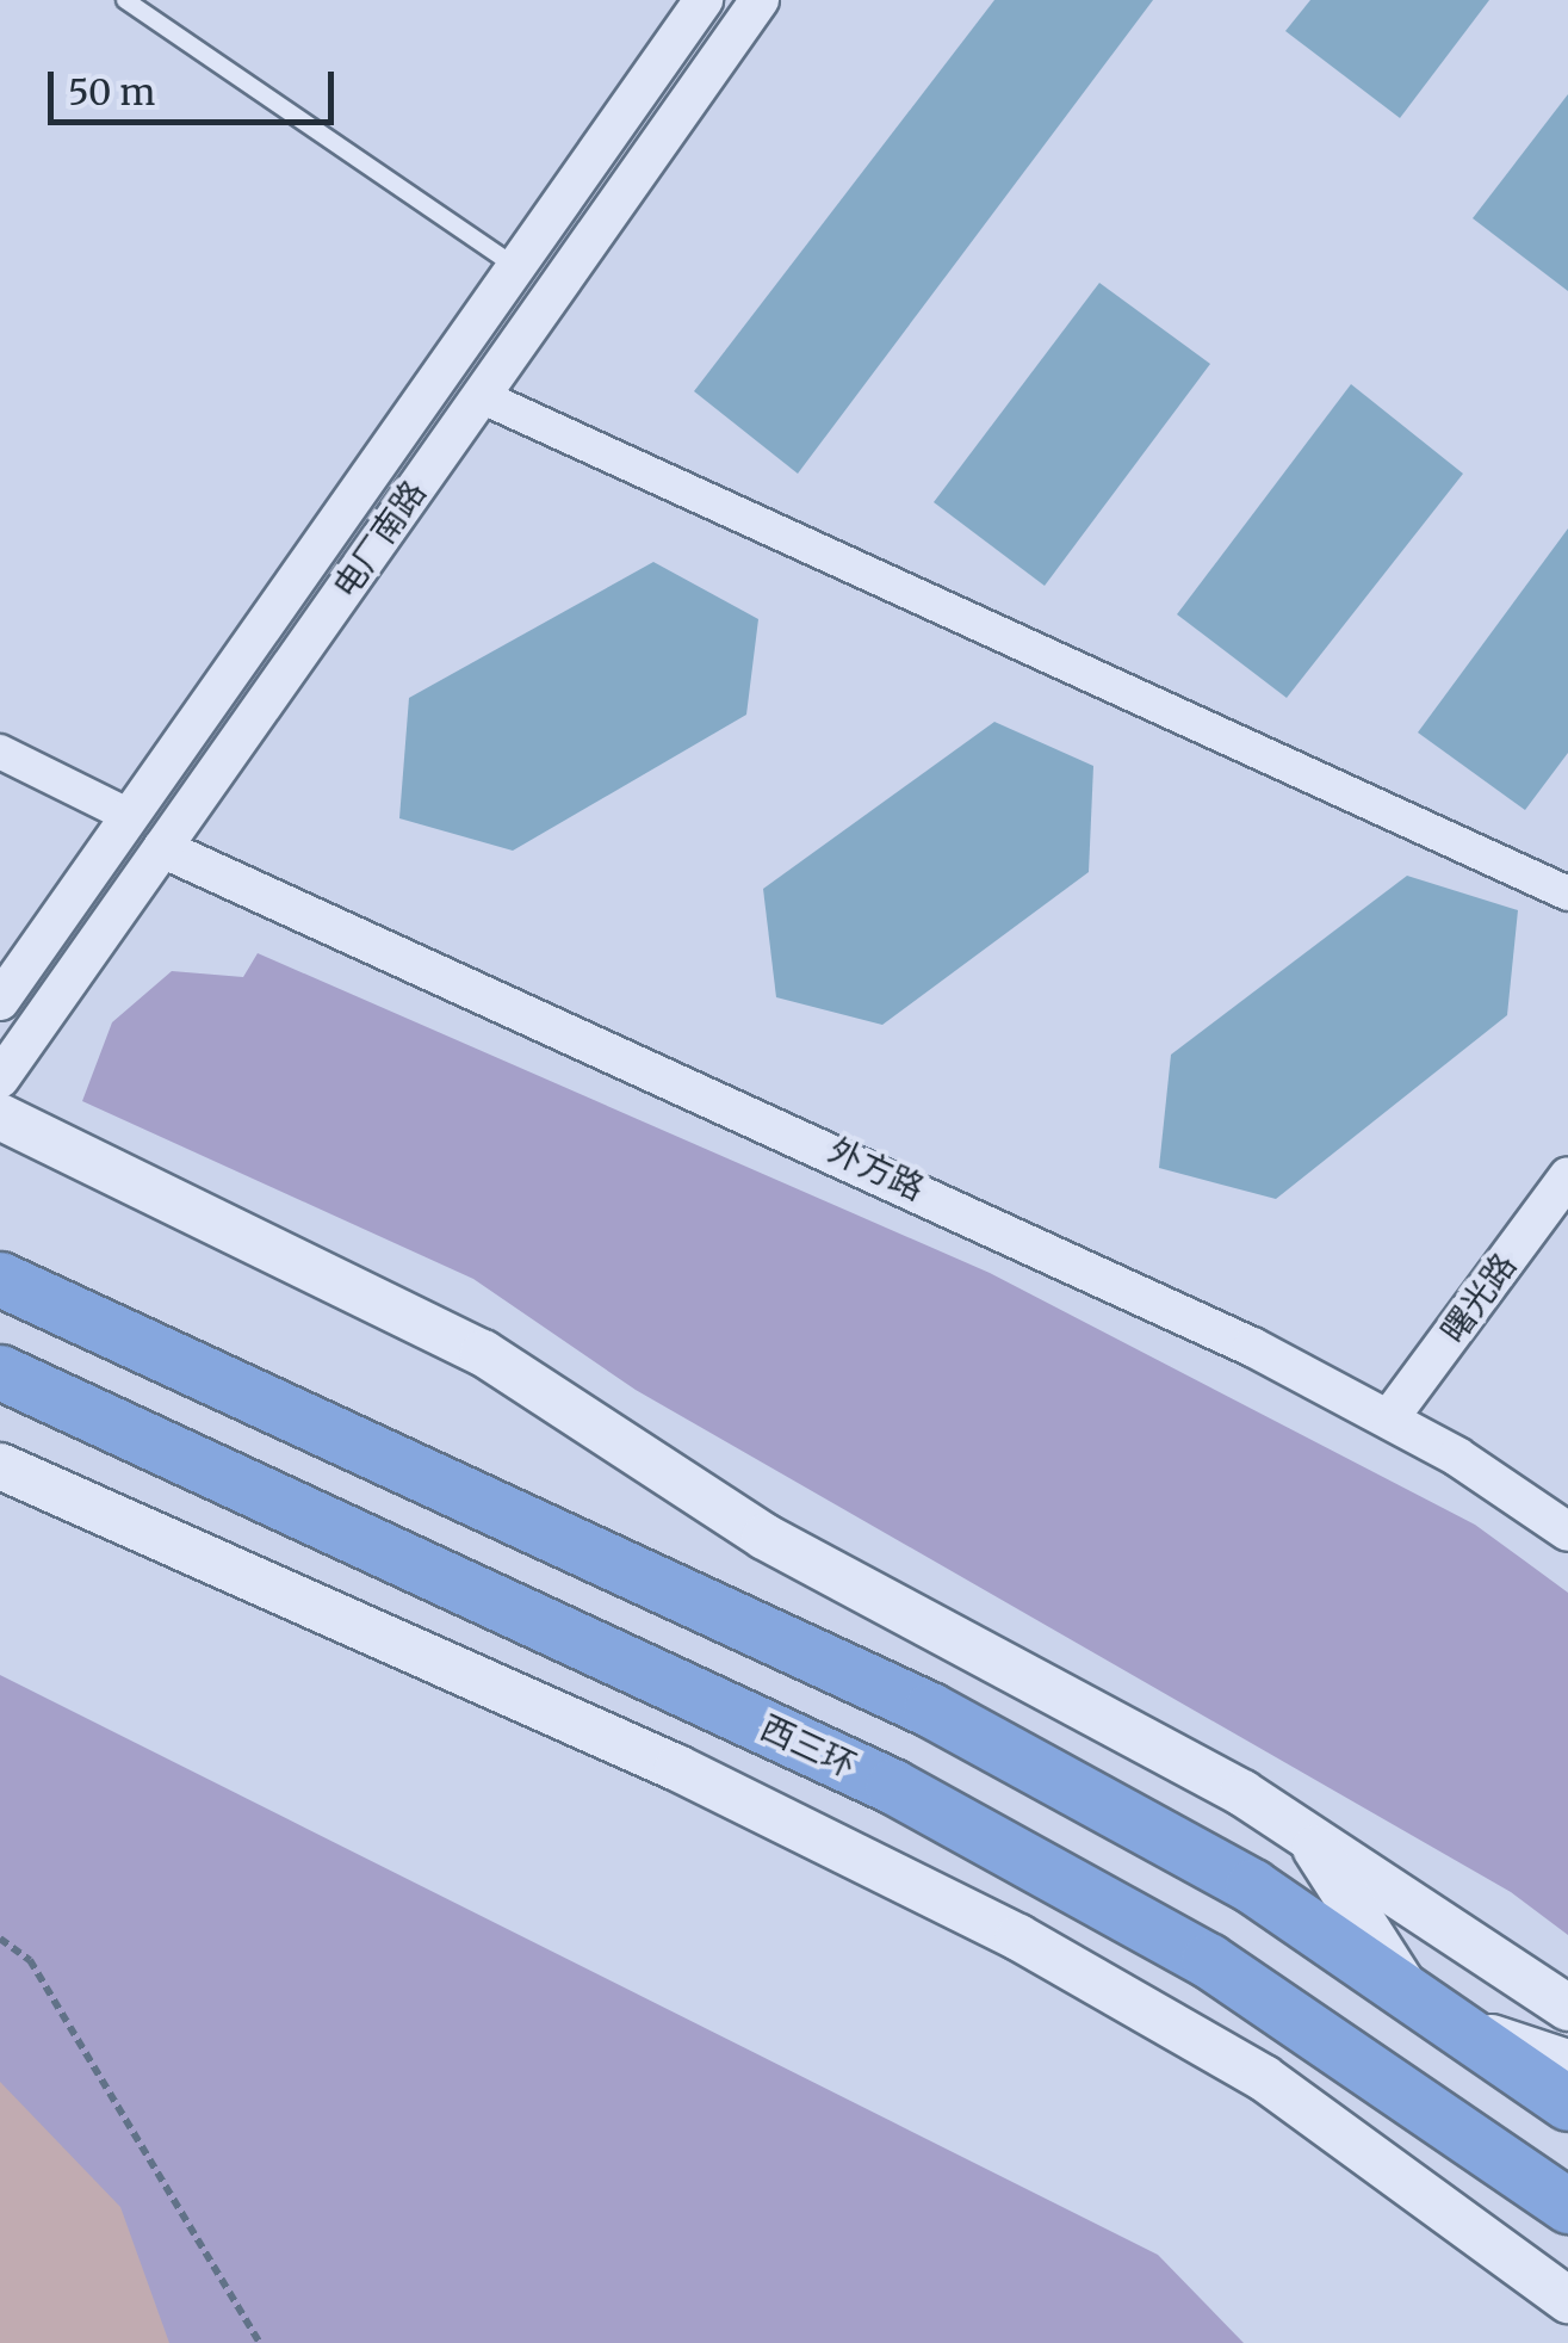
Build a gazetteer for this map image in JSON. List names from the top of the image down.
{
  "streets": {
    "highway": ["西三环"],
    "street": ["电厂南路", "外方路", "曙光路"]
  },
  "crossings": [
    ["电厂南路", "外方路"],
    ["外方路", "曙光路"]
  ],
  "scale_bar": "50 m"
}
